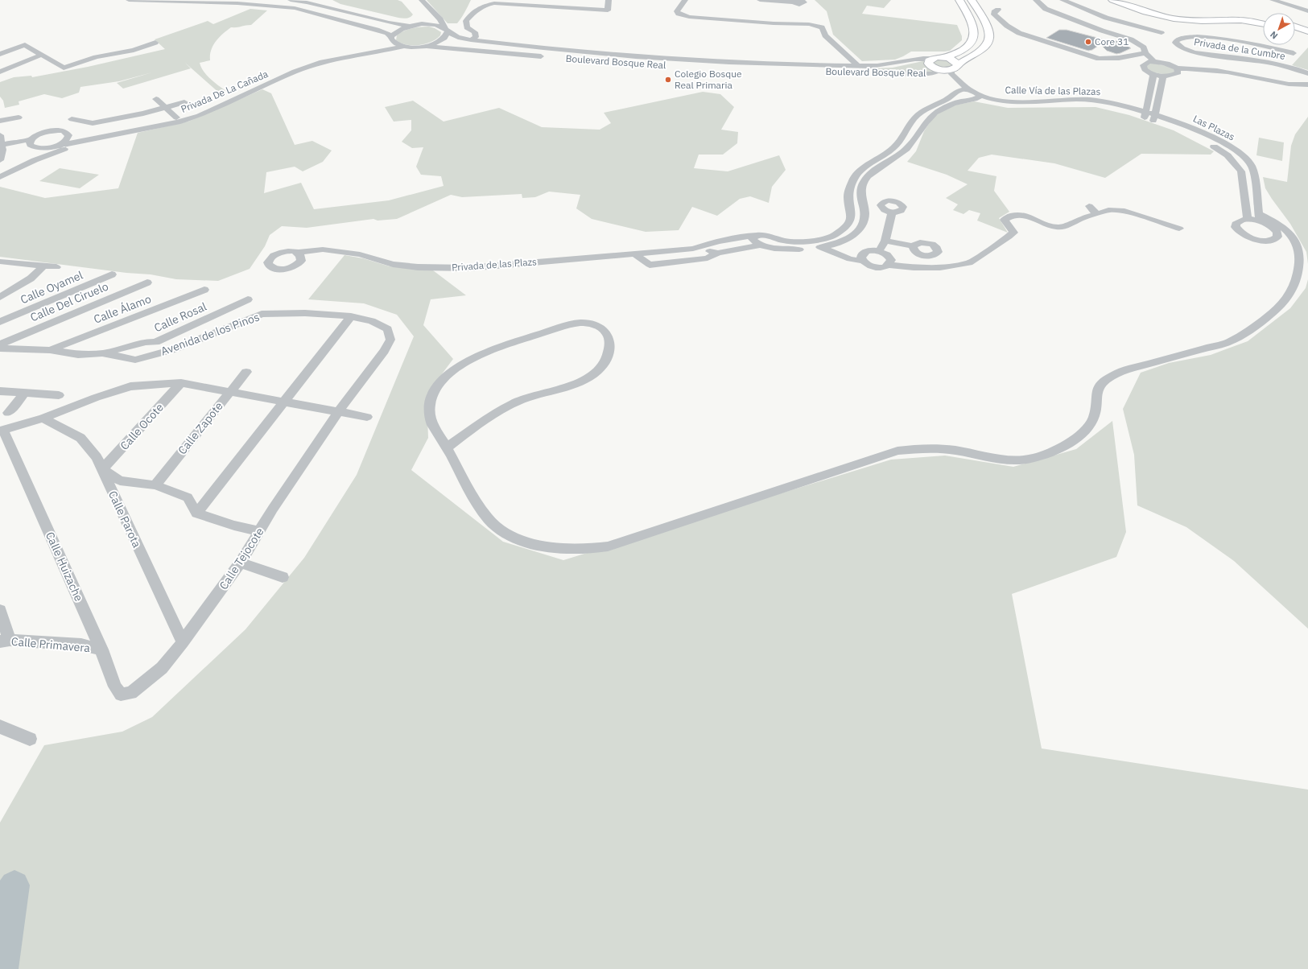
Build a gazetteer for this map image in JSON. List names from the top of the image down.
{
  "streets": {
    "main road": ["Boulevard Bosque Real"],
    "street": [
      "Privada de la Cumbre",
      "Calle Vía de las Plazas",
      "Privada De La Cañada",
      "Las Plazas",
      "Privada de las Plazs",
      "Calle Oyamel",
      "Calle Del Ciruelo",
      "Calle Álamo",
      "Calle Rosal",
      "Avenida de los Pinos",
      "Calle Ocote",
      "Calle Zapote",
      "Calle Parota",
      "Calle Tejocote",
      "Calle Huizache",
      "Calle Primavera"
    ]
  },
  "crossings": [
    ["Boulevard Bosque Real", "Calle Vía de las Plazas"],
    ["Boulevard Bosque Real", "Privada De La Cañada"],
    ["Calle Vía de las Plazas", "Las Plazas"],
    ["Calle Vía de las Plazas", "Privada de las Plazs"],
    ["Calle Álamo", "Avenida de los Pinos"],
    ["Calle Rosal", "Avenida de los Pinos"],
    ["Avenida de los Pinos", "Calle Tejocote"],
    ["Calle Ocote", "Calle Parota"],
    ["Calle Parota", "Calle Tejocote"],
    ["Calle Tejocote", "Calle Huizache"],
    ["Calle Huizache", "Calle Primavera"]
  ],
  "places": ["Core 31", "Colegio Bosque Real Primaria"],
  "north": "bottom left"
}
